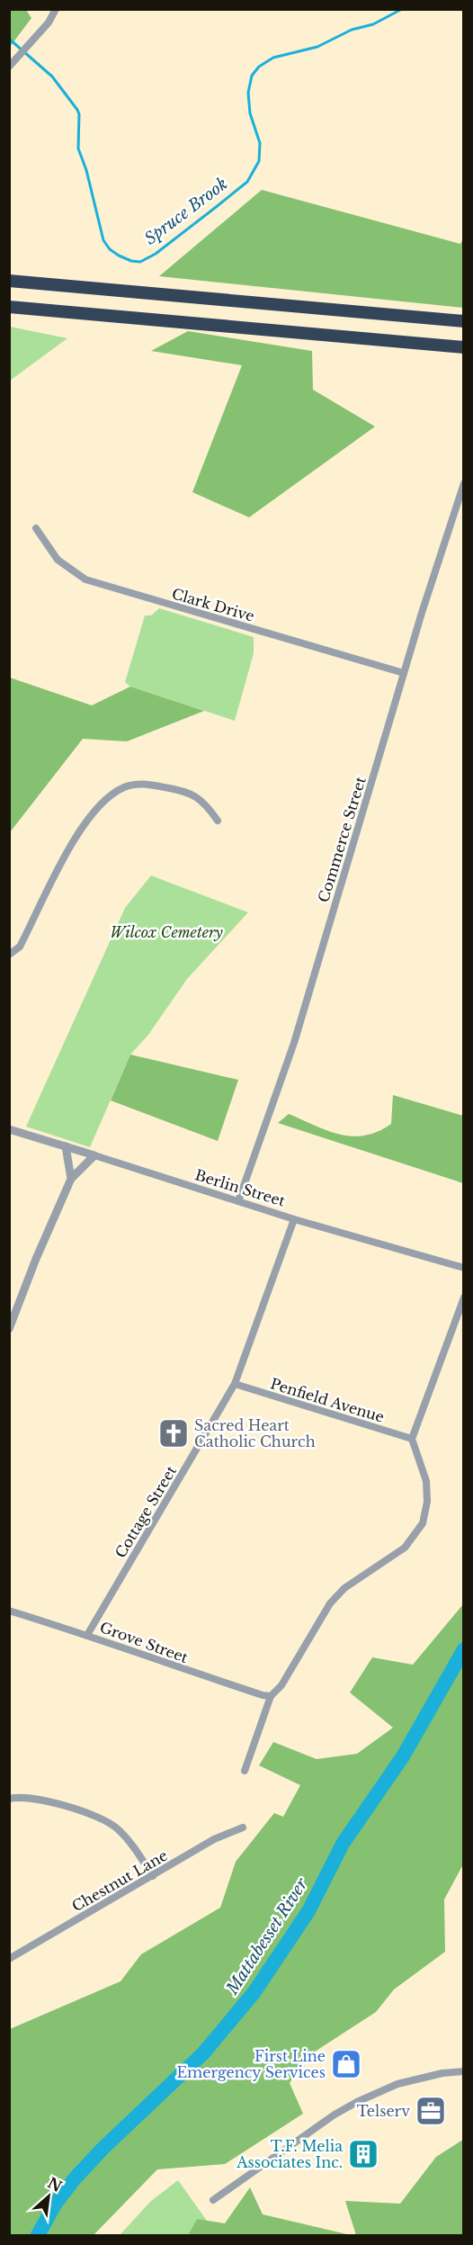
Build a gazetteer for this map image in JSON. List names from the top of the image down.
{
  "streets": {
    "street": [
      "Clark Drive",
      "Commerce Street",
      "Berlin Street",
      "Penfield Avenue",
      "Cottage Street",
      "Grove Street",
      "Chestnut Lane"
    ]
  },
  "crossings": [
    ["Clark Drive", "Commerce Street"],
    ["Commerce Street", "Berlin Street"],
    ["Berlin Street", "Cottage Street"],
    ["Penfield Avenue", "Cottage Street"],
    ["Cottage Street", "Grove Street"]
  ],
  "water": ["Spruce Brook", "Mattabesset River"],
  "parks": ["Wilcox Cemetery"],
  "places": {
    "church": ["Sacred Heart Catholic Church"],
    "shop": ["First Line Emergency Services"],
    "office": ["Telserv"],
    "building": ["T.F. Melia Associates Inc."]
  },
  "north": "top right"
}
